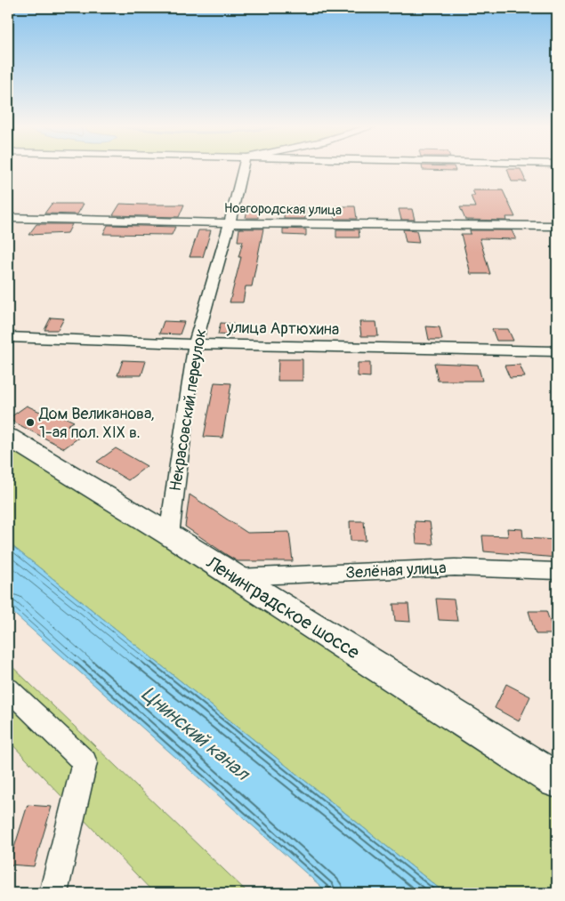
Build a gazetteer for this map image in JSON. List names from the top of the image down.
{
  "streets": {
    "street": [
      "Новгородская улица",
      "улица Артюхина",
      "Некрасовский переулок",
      "Зелёная улица",
      "Ленинградское шоссе"
    ]
  },
  "crossings": [
    ["Новгородская улица", "Некрасовский переулок"],
    ["улица Артюхина", "Некрасовский переулок"],
    ["Некрасовский переулок", "Ленинградское шоссе"],
    ["Зелёная улица", "Ленинградское шоссе"]
  ],
  "water": ["Цнинский канал"],
  "places": ["Дом Великанова, 1-ая пол. XIX в."]
}
